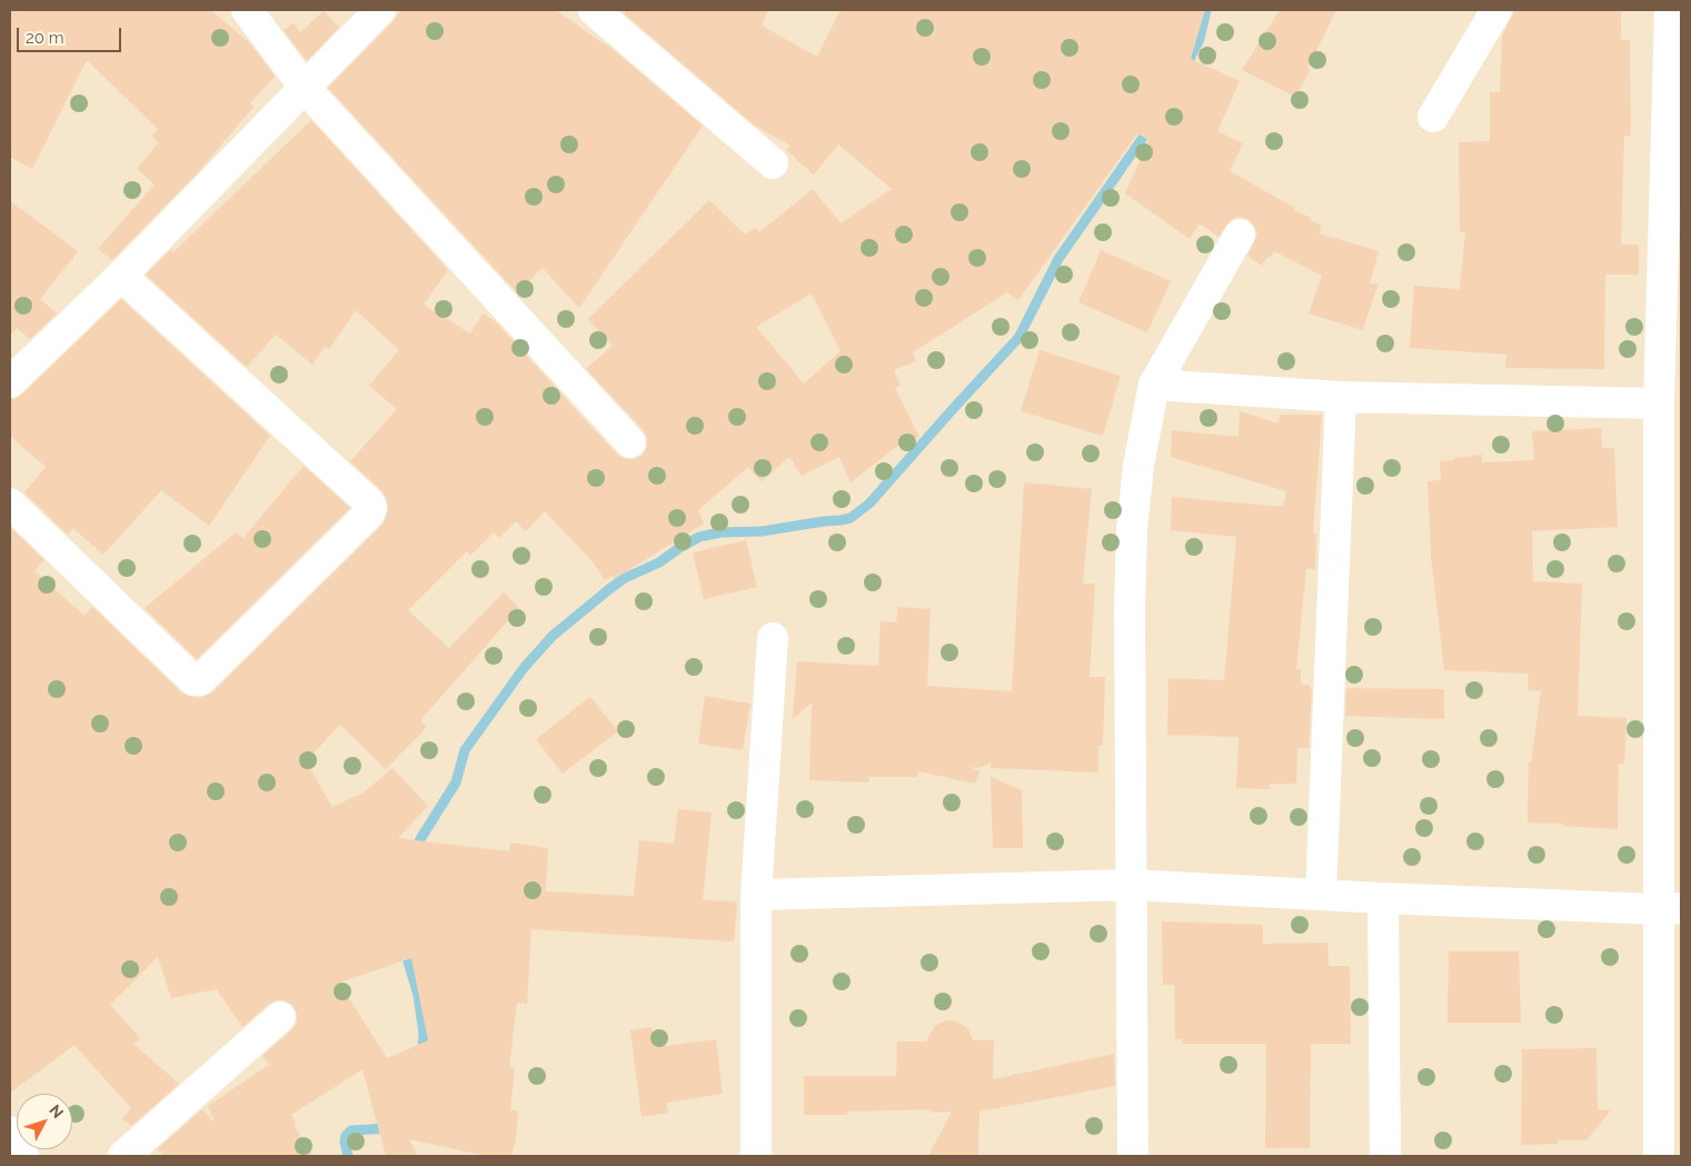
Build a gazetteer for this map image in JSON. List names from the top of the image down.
{
  "scale_bar": "20 m",
  "north": "top right"
}
